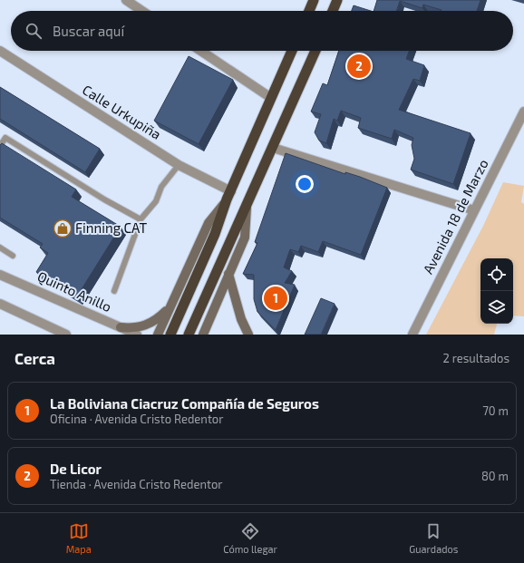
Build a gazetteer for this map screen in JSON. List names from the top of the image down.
{
  "streets": {
    "street": ["Calle Urkupiña", "Avenida 18 de Marzo", "Quinto Anillo"]
  },
  "places": {
    "shop": ["Finning CAT"]
  },
  "page": {
    "search": "Buscar aquí",
    "pins": ["2", "1"],
    "heading": ["Cerca", "2 resultados"],
    "list": [
      {
        "mark": "1",
        "name": "La Boliviana Ciacruz Compañía de Seguros",
        "note": "Oficina · Avenida Cristo Redentor",
        "value": "70 m"
      },
      {
        "mark": "2",
        "name": "De Licor",
        "note": "Tienda · Avenida Cristo Redentor",
        "value": "80 m"
      }
    ],
    "nav": ["Mapa", "Cómo llegar", "Guardados"]
  }
}
